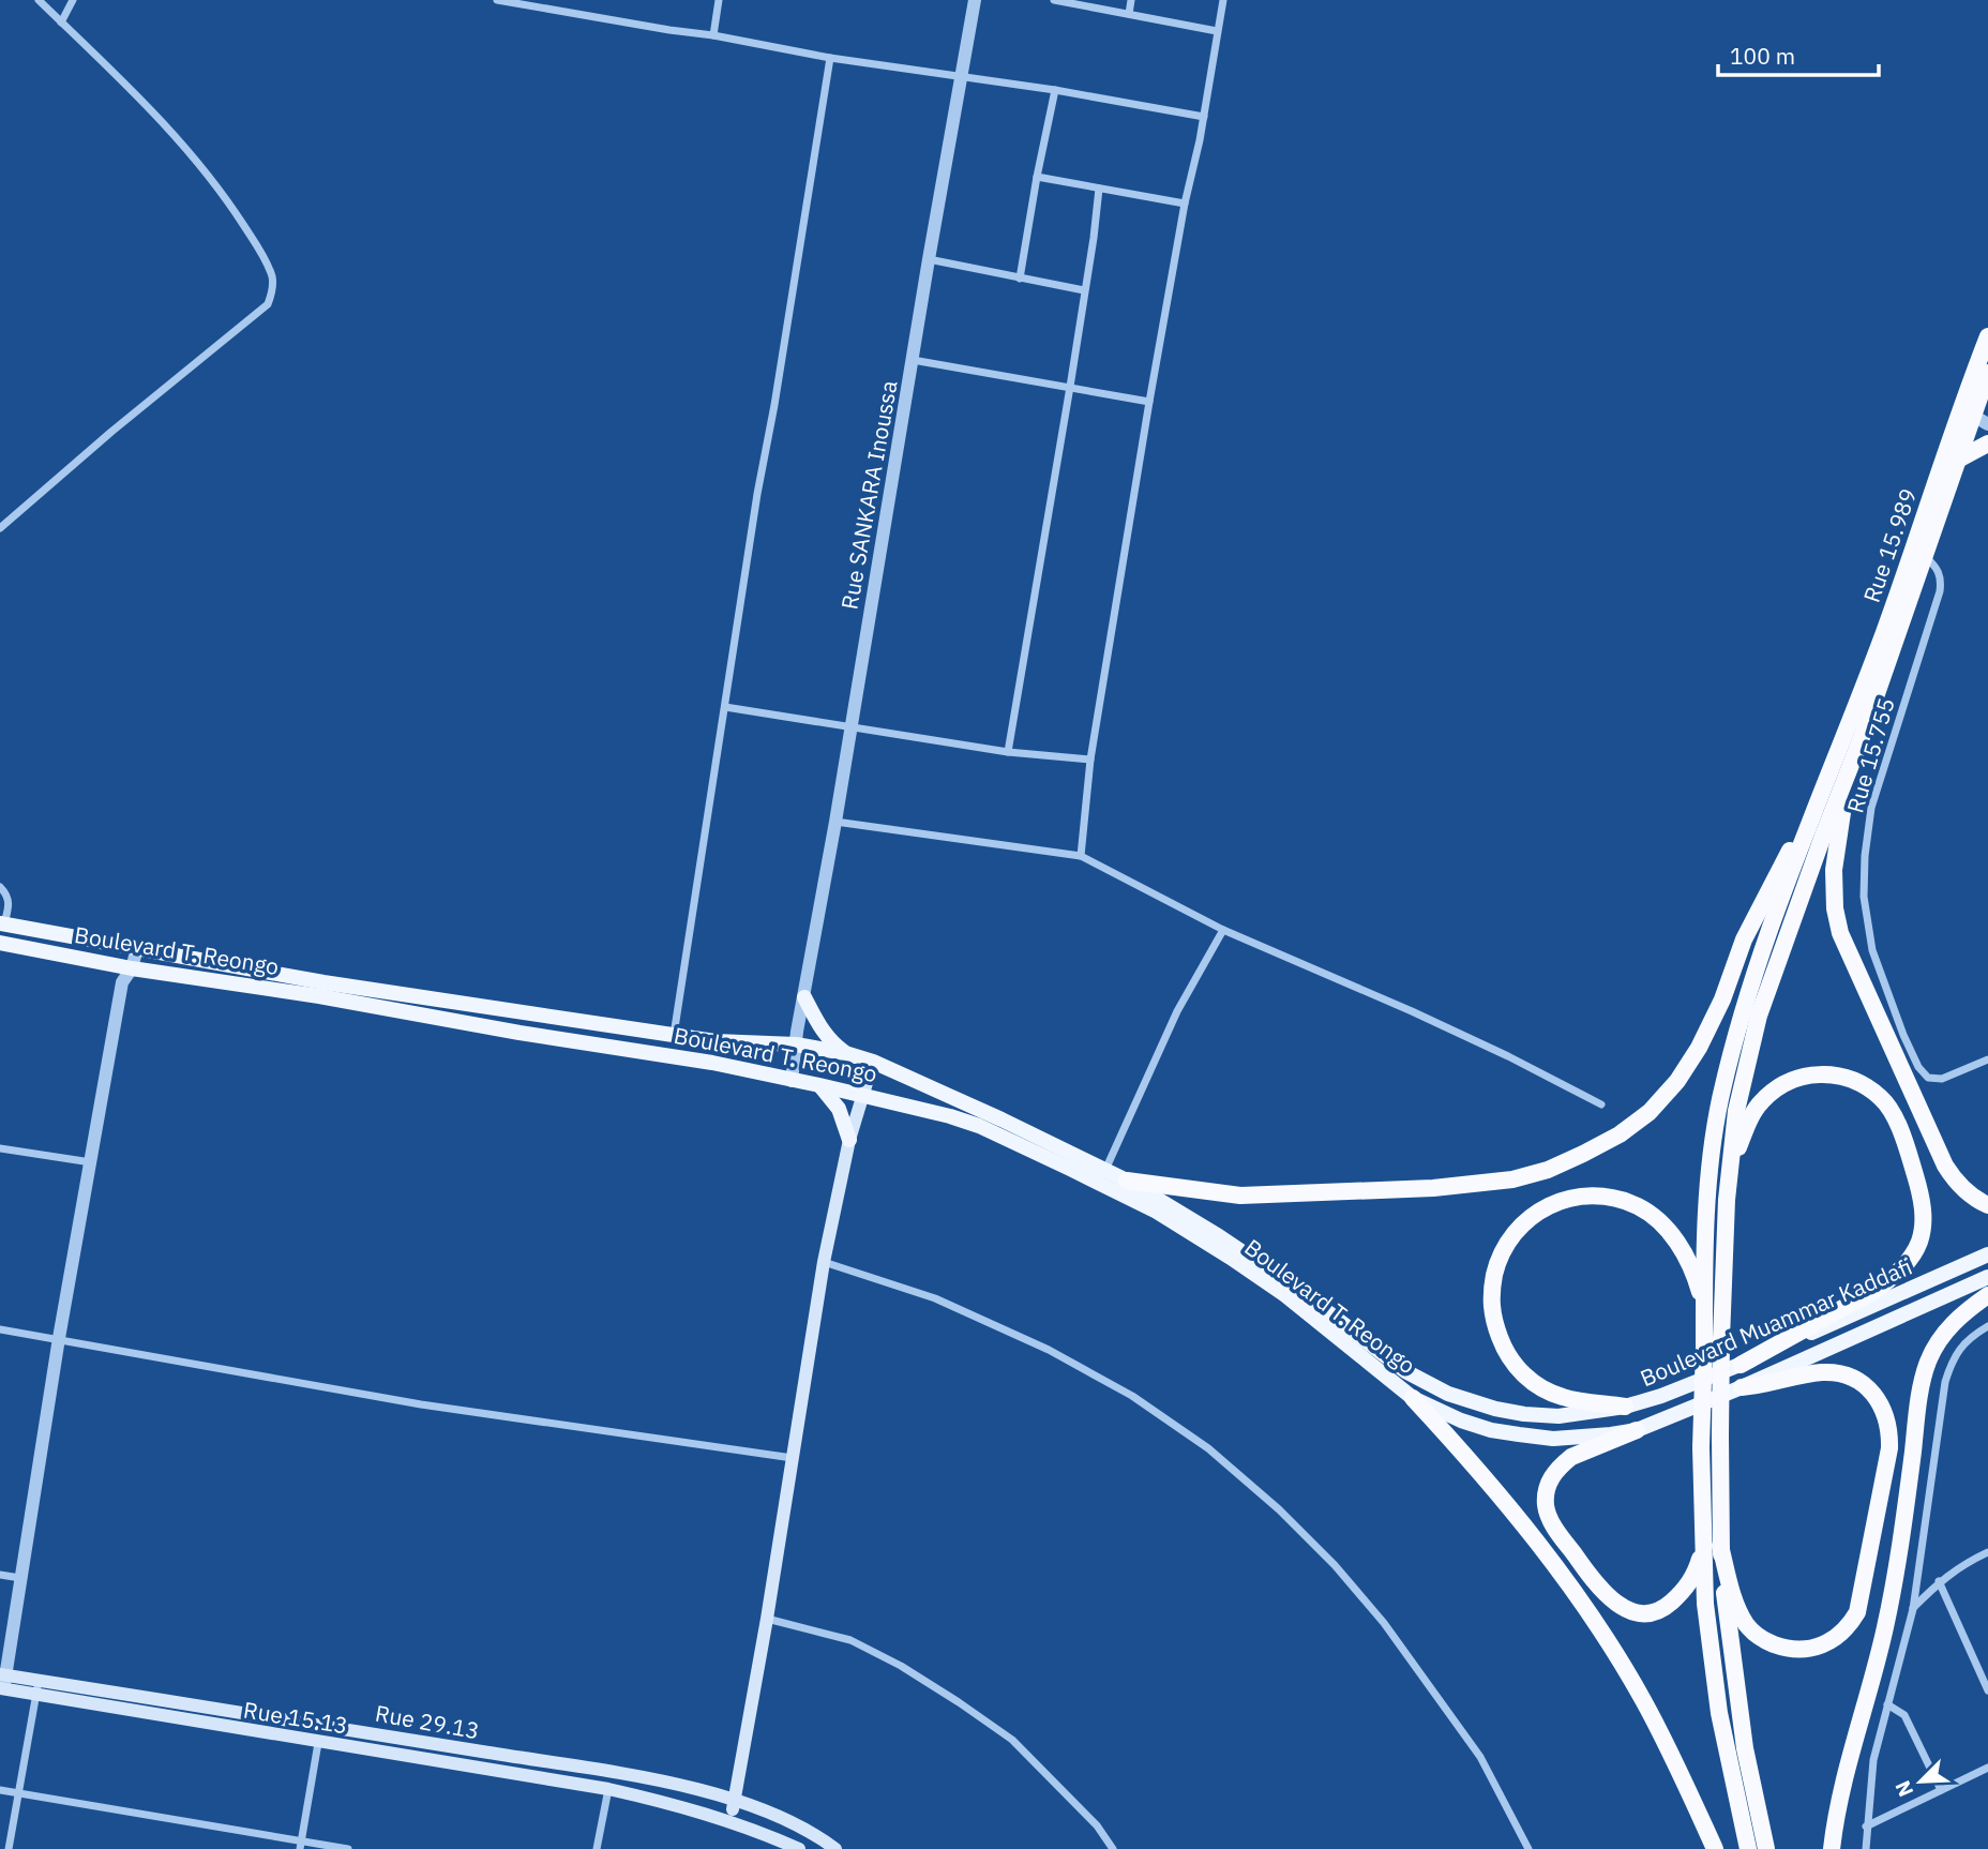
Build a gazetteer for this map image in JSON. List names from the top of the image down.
{
  "streets": {
    "highway": ["Rue 15.989"],
    "main road": [
      "Boulevard T. Reongo",
      "Boulevard Muammar Kaddafi",
      "Rue 15.13",
      "Rue 29.13"
    ],
    "street": ["Rue SANKARA Inoussa", "Rue 15.755"]
  },
  "crossings": [
    ["Rue SANKARA Inoussa", "Boulevard T. Reongo"],
    ["Boulevard T. Reongo", "Boulevard Muammar Kaddafi"],
    ["Rue 15.13", "Rue 29.13"]
  ],
  "scale_bar": "100 m",
  "north": "bottom left"
}
